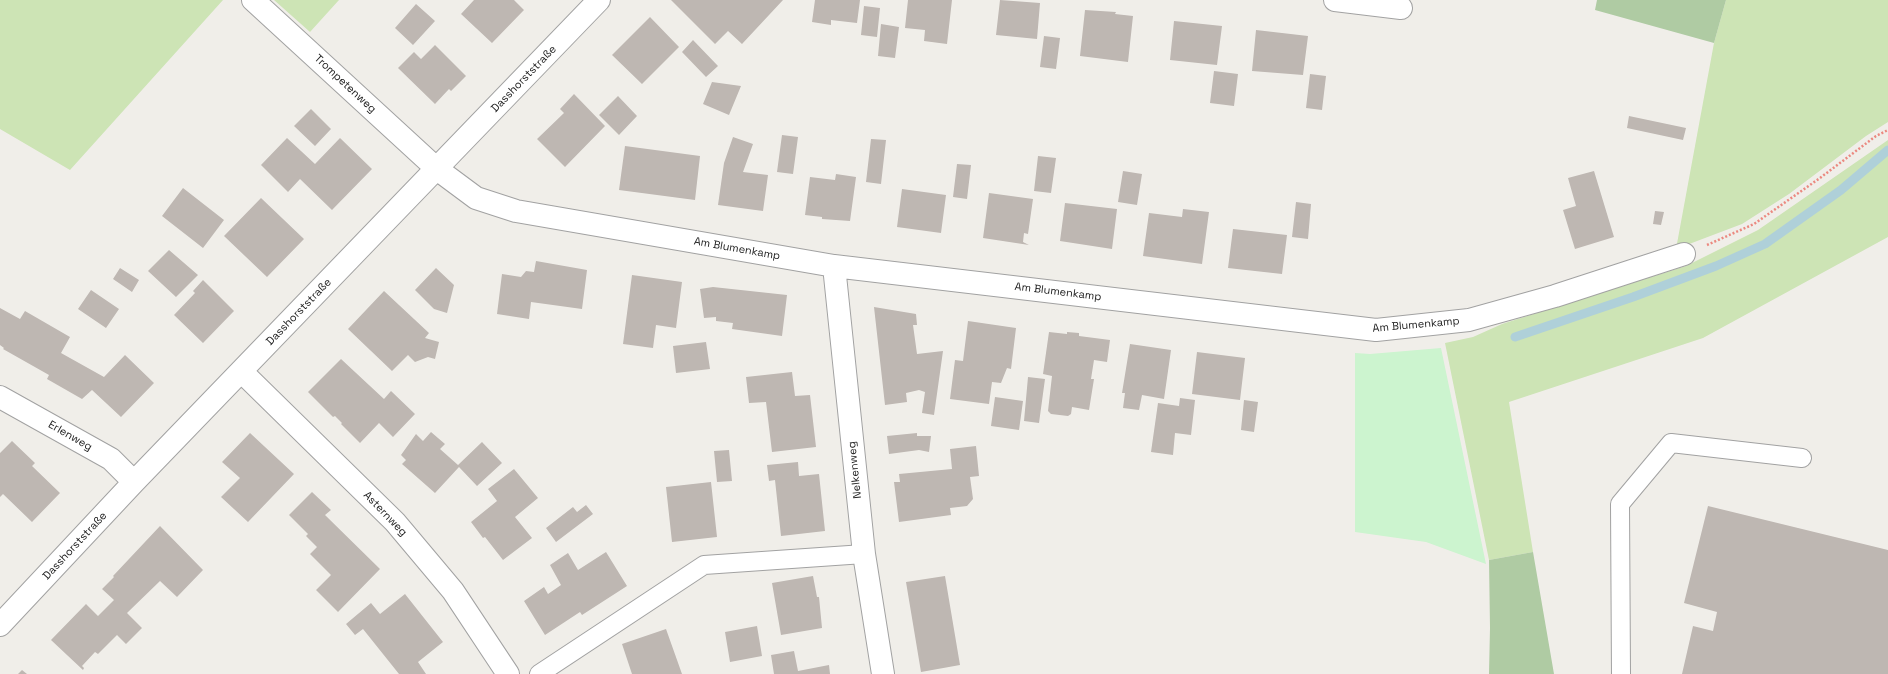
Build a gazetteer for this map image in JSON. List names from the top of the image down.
{
  "streets": {
    "street": [
      "Dasshorststraße",
      "Trompetenweg",
      "Am Blumenkamp",
      "Erlenweg",
      "Nelkenweg",
      "Asternweg"
    ]
  },
  "crossings": [
    ["Dasshorststraße", "Trompetenweg"],
    ["Dasshorststraße", "Am Blumenkamp"],
    ["Dasshorststraße", "Erlenweg"],
    ["Dasshorststraße", "Asternweg"],
    ["Trompetenweg", "Am Blumenkamp"],
    ["Am Blumenkamp", "Nelkenweg"]
  ]
}
